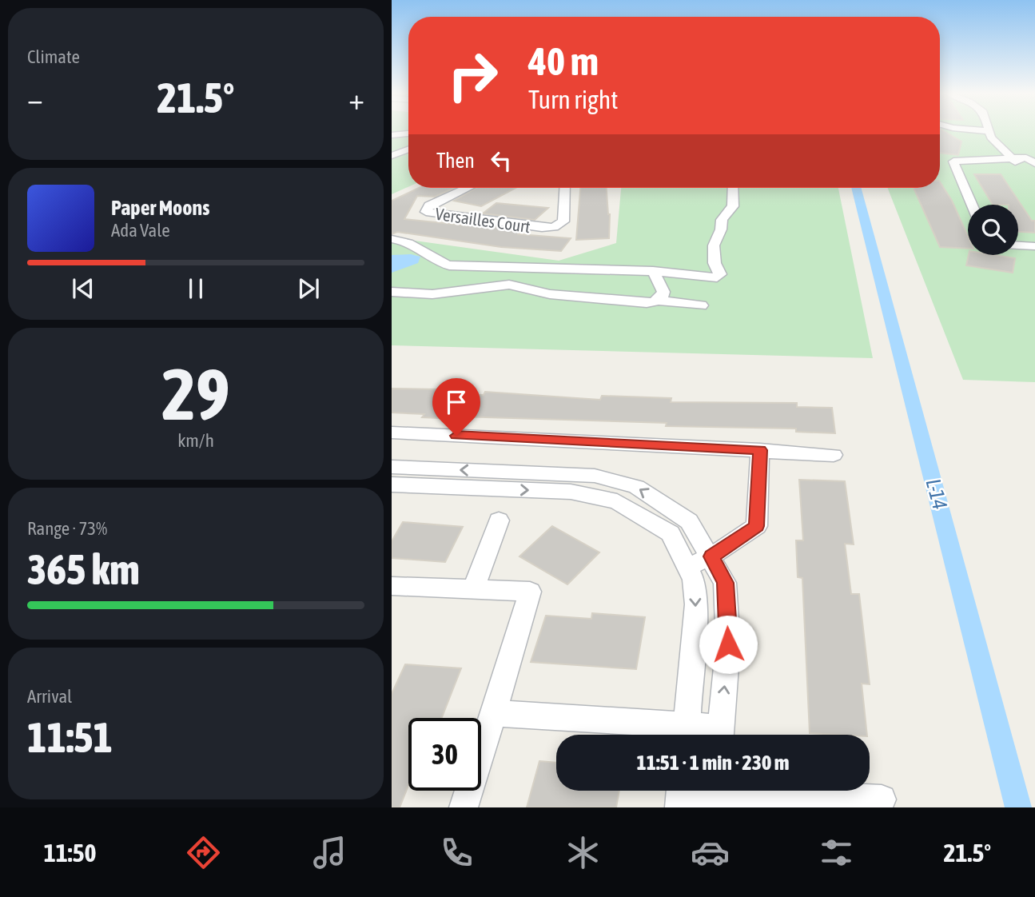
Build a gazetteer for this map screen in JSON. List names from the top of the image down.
{
  "streets": {
    "street": ["Versailles Court"]
  },
  "water": ["L-14"],
  "page": {
    "tile": [
      "Climate",
      ["29", "km/h"],
      ["Range · 73%", "365 km"],
      ["Arrival", "11:51"]
    ],
    "turn": ["40 m", "Turn right"],
    "heat": ["−", "21.5°", "+"],
    "then": "Then",
    "song": ["Paper Moons", "Ada Vale"],
    "limit": "30",
    "trip": "11:51 · 1 min · 230 m",
    "tabs": ["11:50", "21.5°"]
  }
}
